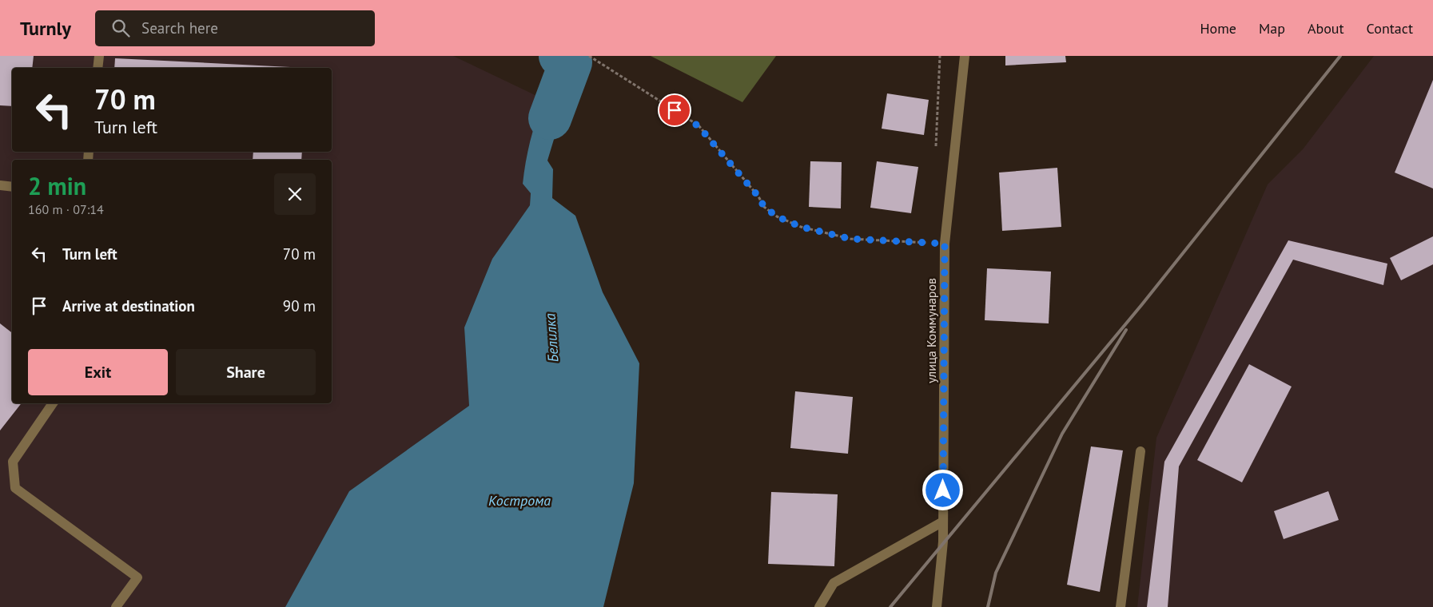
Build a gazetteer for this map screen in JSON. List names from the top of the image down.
{
  "streets": {
    "street": ["улица Коммунаров"]
  },
  "water": ["Белилка", "Кострома"],
  "page": {
    "header": "Turnly",
    "search": "Search here",
    "nav": [
      "Home",
      "Map",
      "About",
      "Contact"
    ],
    "turn": ["70 m", "Turn left"],
    "heading": ["2 min", "160 m · 07:14"],
    "list": [
      {
        "name": "Turn left",
        "value": "70 m"
      },
      {
        "name": "Arrive at destination",
        "value": "90 m"
      }
    ],
    "buttons": ["Exit", "Share"]
  }
}
